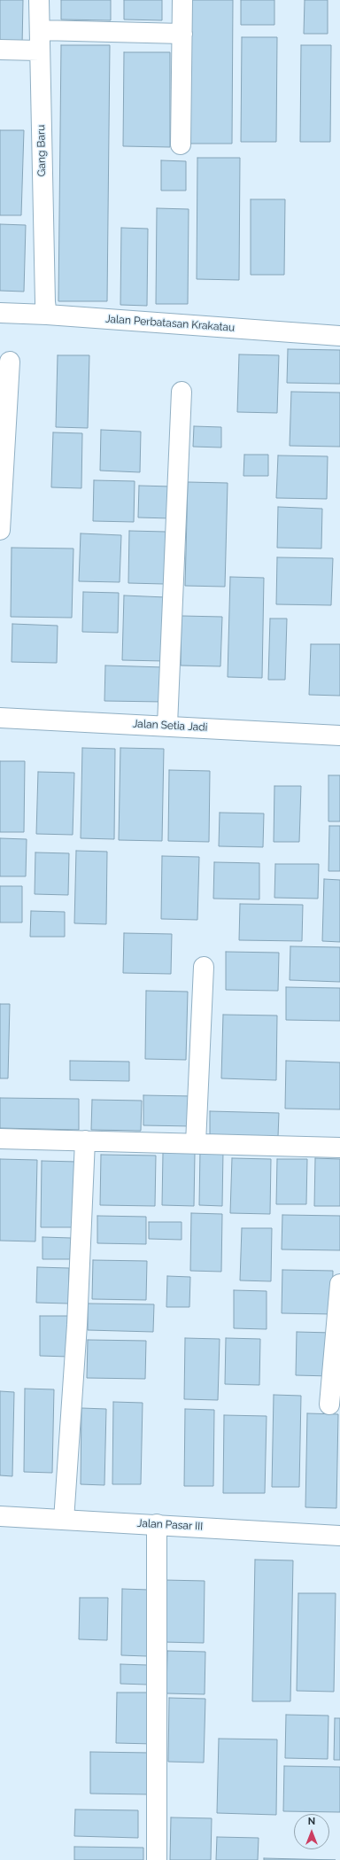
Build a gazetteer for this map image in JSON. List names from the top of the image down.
{
  "streets": {
    "street": [
      "Gang Baru",
      "Jalan Perbatasan Krakatau",
      "Jalan Setia Jadi",
      "Jalan Pasar III"
    ]
  },
  "crossings": [
    ["Gang Baru", "Jalan Perbatasan Krakatau"]
  ],
  "north": "top"
}
